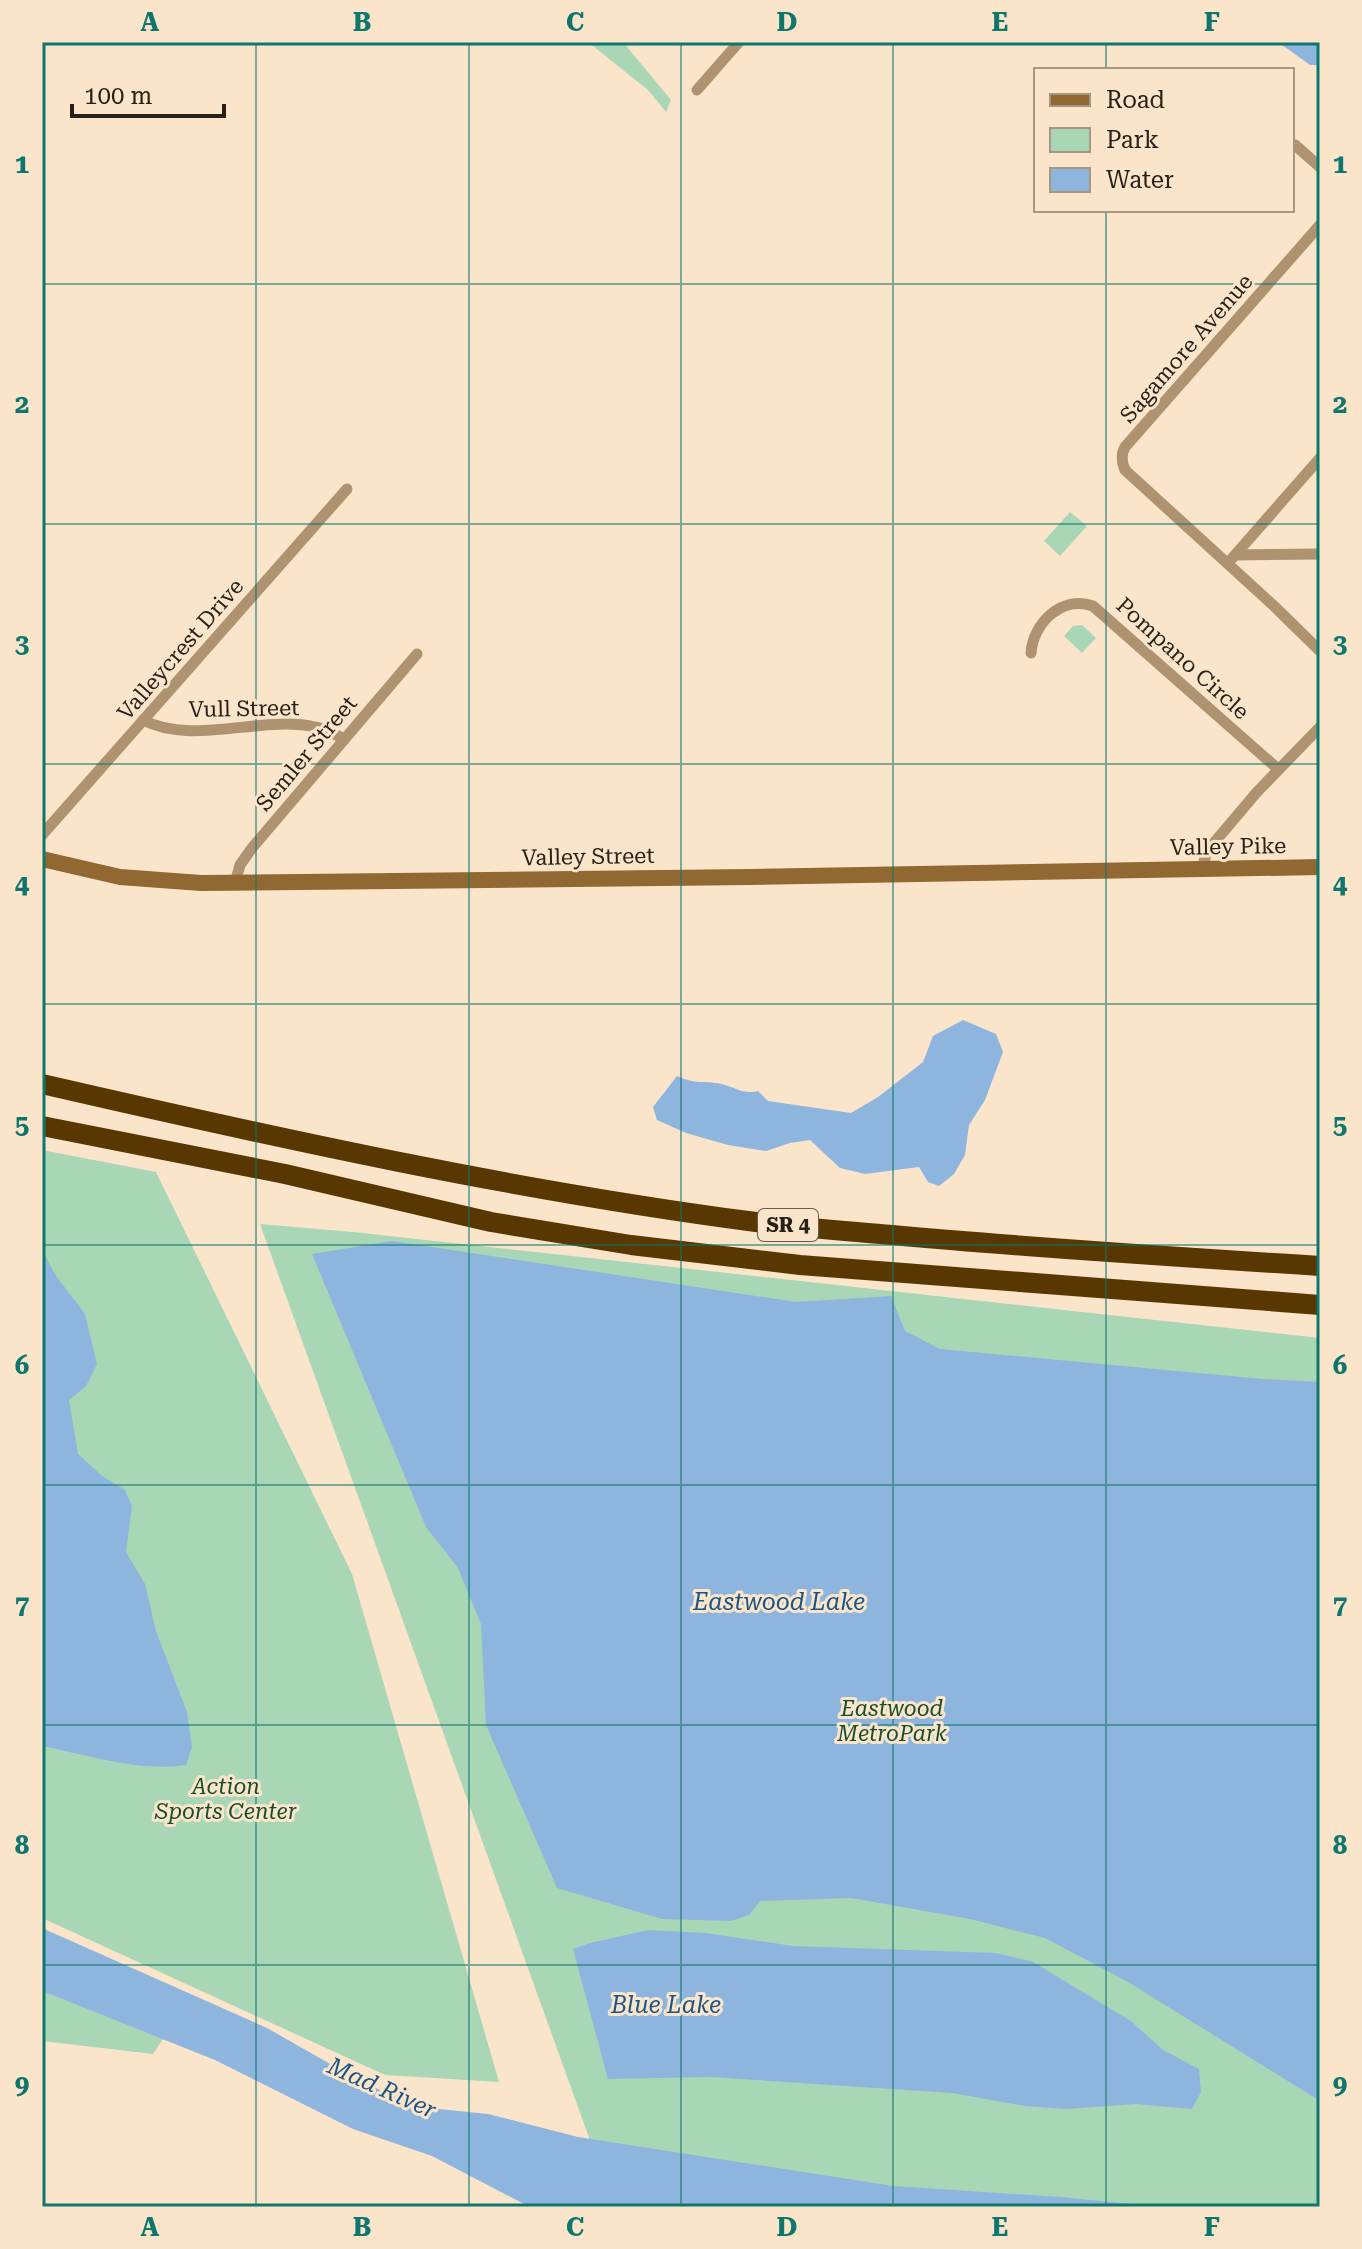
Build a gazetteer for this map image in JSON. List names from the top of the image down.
{
  "streets": {
    "highway": ["SR 4"],
    "street": [
      "Sagamore Avenue",
      "Valleycrest Drive",
      "Pompano Circle",
      "Vull Street",
      "Semler Street",
      "Valley Pike",
      "Valley Street"
    ]
  },
  "crossings": [
    ["Valleycrest Drive", "Vull Street"],
    ["Vull Street", "Semler Street"],
    ["Semler Street", "Valley Street"],
    ["Valley Pike", "Valley Street"]
  ],
  "water": ["Eastwood Lake", "Blue Lake", "Mad River"],
  "parks": ["Eastwood MetroPark", "Action Sports Center"],
  "legend": ["Road", "Park", "Water"],
  "scale_bar": "100 m",
  "grid": {
    "columns": [
      "A",
      "B",
      "C",
      "D",
      "E",
      "F"
    ],
    "rows": [
      "1",
      "2",
      "3",
      "4",
      "5",
      "6",
      "7",
      "8",
      "9"
    ]
  }
}
